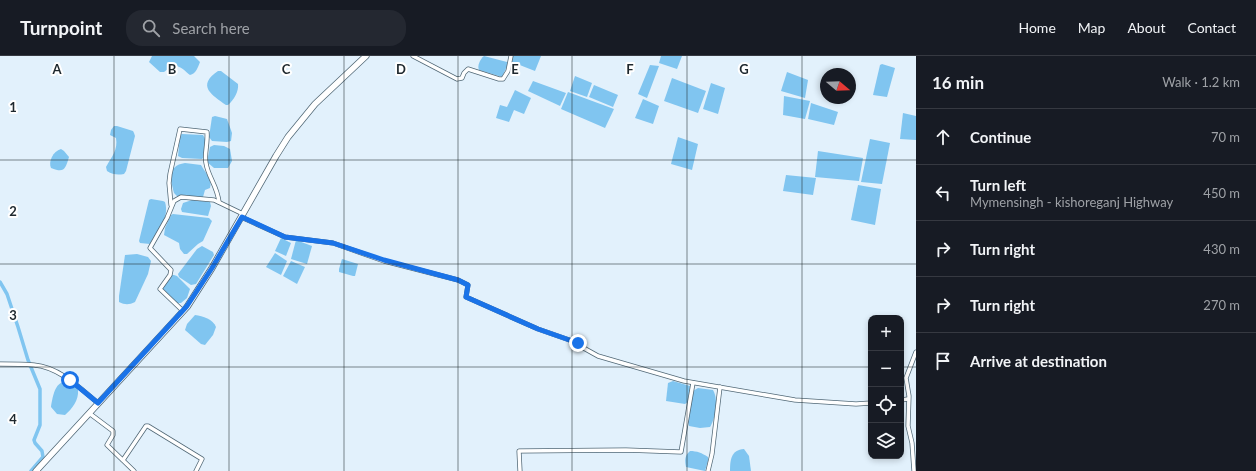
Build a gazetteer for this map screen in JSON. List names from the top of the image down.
{
  "north": "right",
  "page": {
    "header": "Turnpoint",
    "search": "Search here",
    "nav": [
      "Home",
      "Map",
      "About",
      "Contact"
    ],
    "heading": ["16 min", "Walk · 1.2 km"],
    "list": [
      ["Continue", "70 m"],
      ["Turn left", "Mymensingh - kishoreganj Highway", "450 m"],
      ["Turn right", "430 m"],
      ["Turn right", "270 m"],
      "Arrive at destination"
    ],
    "map_buttons": ["+", "−"]
  },
  "grid": {
    "columns": [
      "A",
      "B",
      "C",
      "D",
      "E",
      "F",
      "G"
    ],
    "rows": [
      "1",
      "2",
      "3",
      "4"
    ]
  }
}
